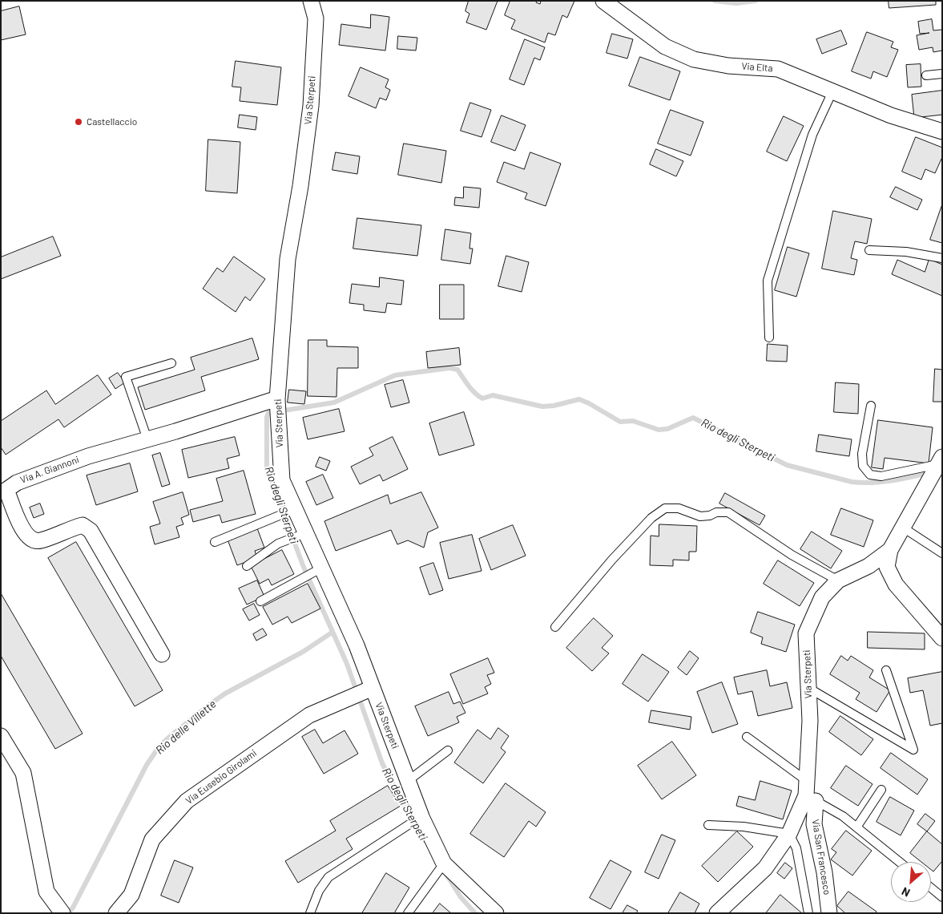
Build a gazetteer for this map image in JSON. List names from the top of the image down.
{
  "streets": {
    "street": [
      "Via Elta",
      "Via Sterpeti",
      "Via A. Giannoni",
      "Via Eusebio Girolami",
      "Via San Francesco"
    ]
  },
  "crossings": [
    ["Via Sterpeti", "Via A. Giannoni"],
    ["Via Sterpeti", "Via Eusebio Girolami"],
    ["Via Sterpeti", "Via San Francesco"]
  ],
  "water": ["Rio degli Sterpeti", "Rio delle Villette"],
  "places": ["Castellaccio"],
  "north": "bottom left"
}
